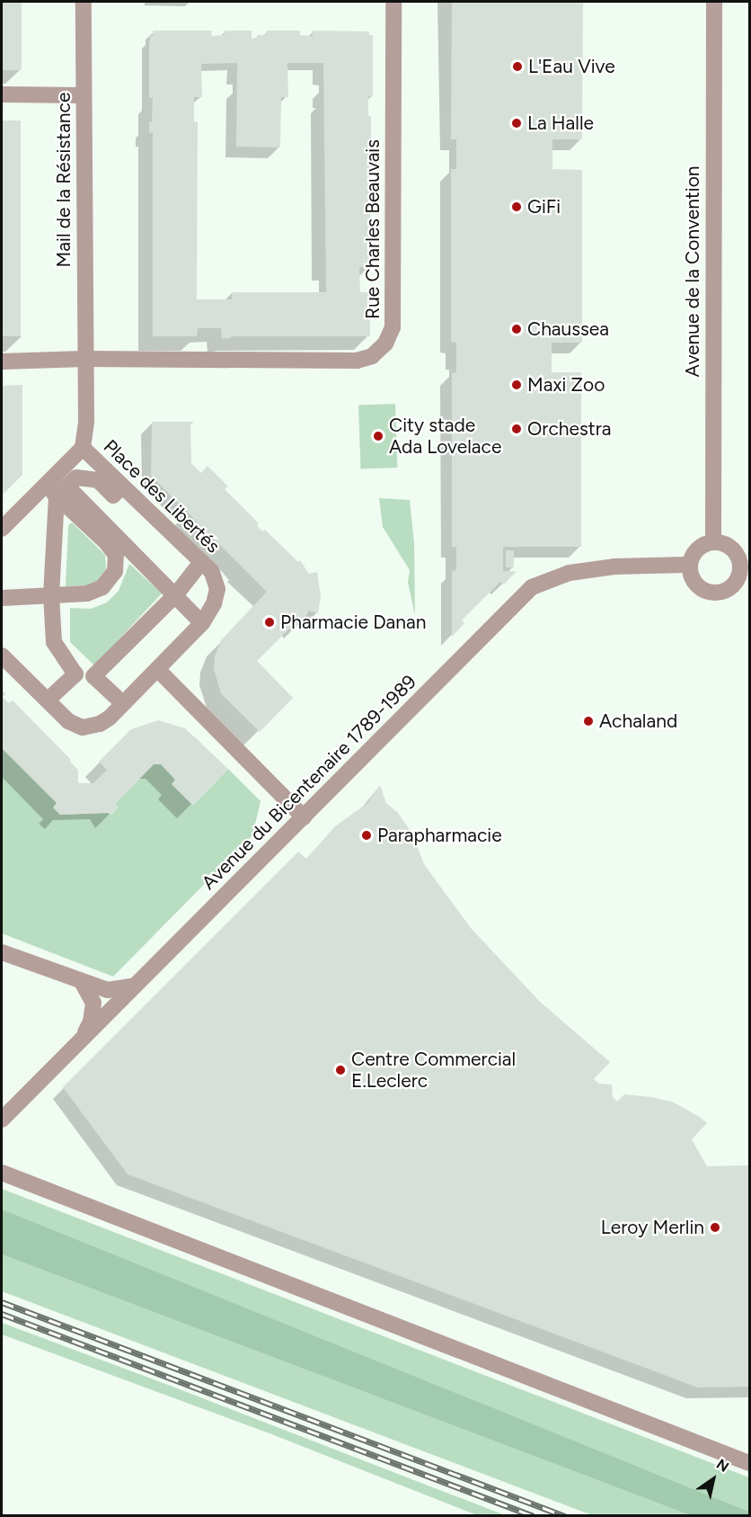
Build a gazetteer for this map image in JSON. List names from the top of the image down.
{
  "streets": {
    "street": [
      "Mail de la Résistance",
      "Rue Charles Beauvais",
      "Avenue de la Convention",
      "Place des Libertés",
      "Avenue du Bicentenaire 1789-1989"
    ]
  },
  "crossings": [
    ["Mail de la Résistance", "Rue Charles Beauvais"],
    ["Mail de la Résistance", "Place des Libertés"],
    ["Avenue de la Convention", "Avenue du Bicentenaire 1789-1989"]
  ],
  "places": [
    "L'Eau Vive",
    "La Halle",
    "GiFi",
    "Chaussea",
    "Maxi Zoo",
    "Orchestra",
    "City stade Ada Lovelace",
    "Pharmacie Danan",
    "Achaland",
    "Parapharmacie",
    "Centre Commercial E.Leclerc",
    "Leroy Merlin"
  ],
  "north": "top right"
}
